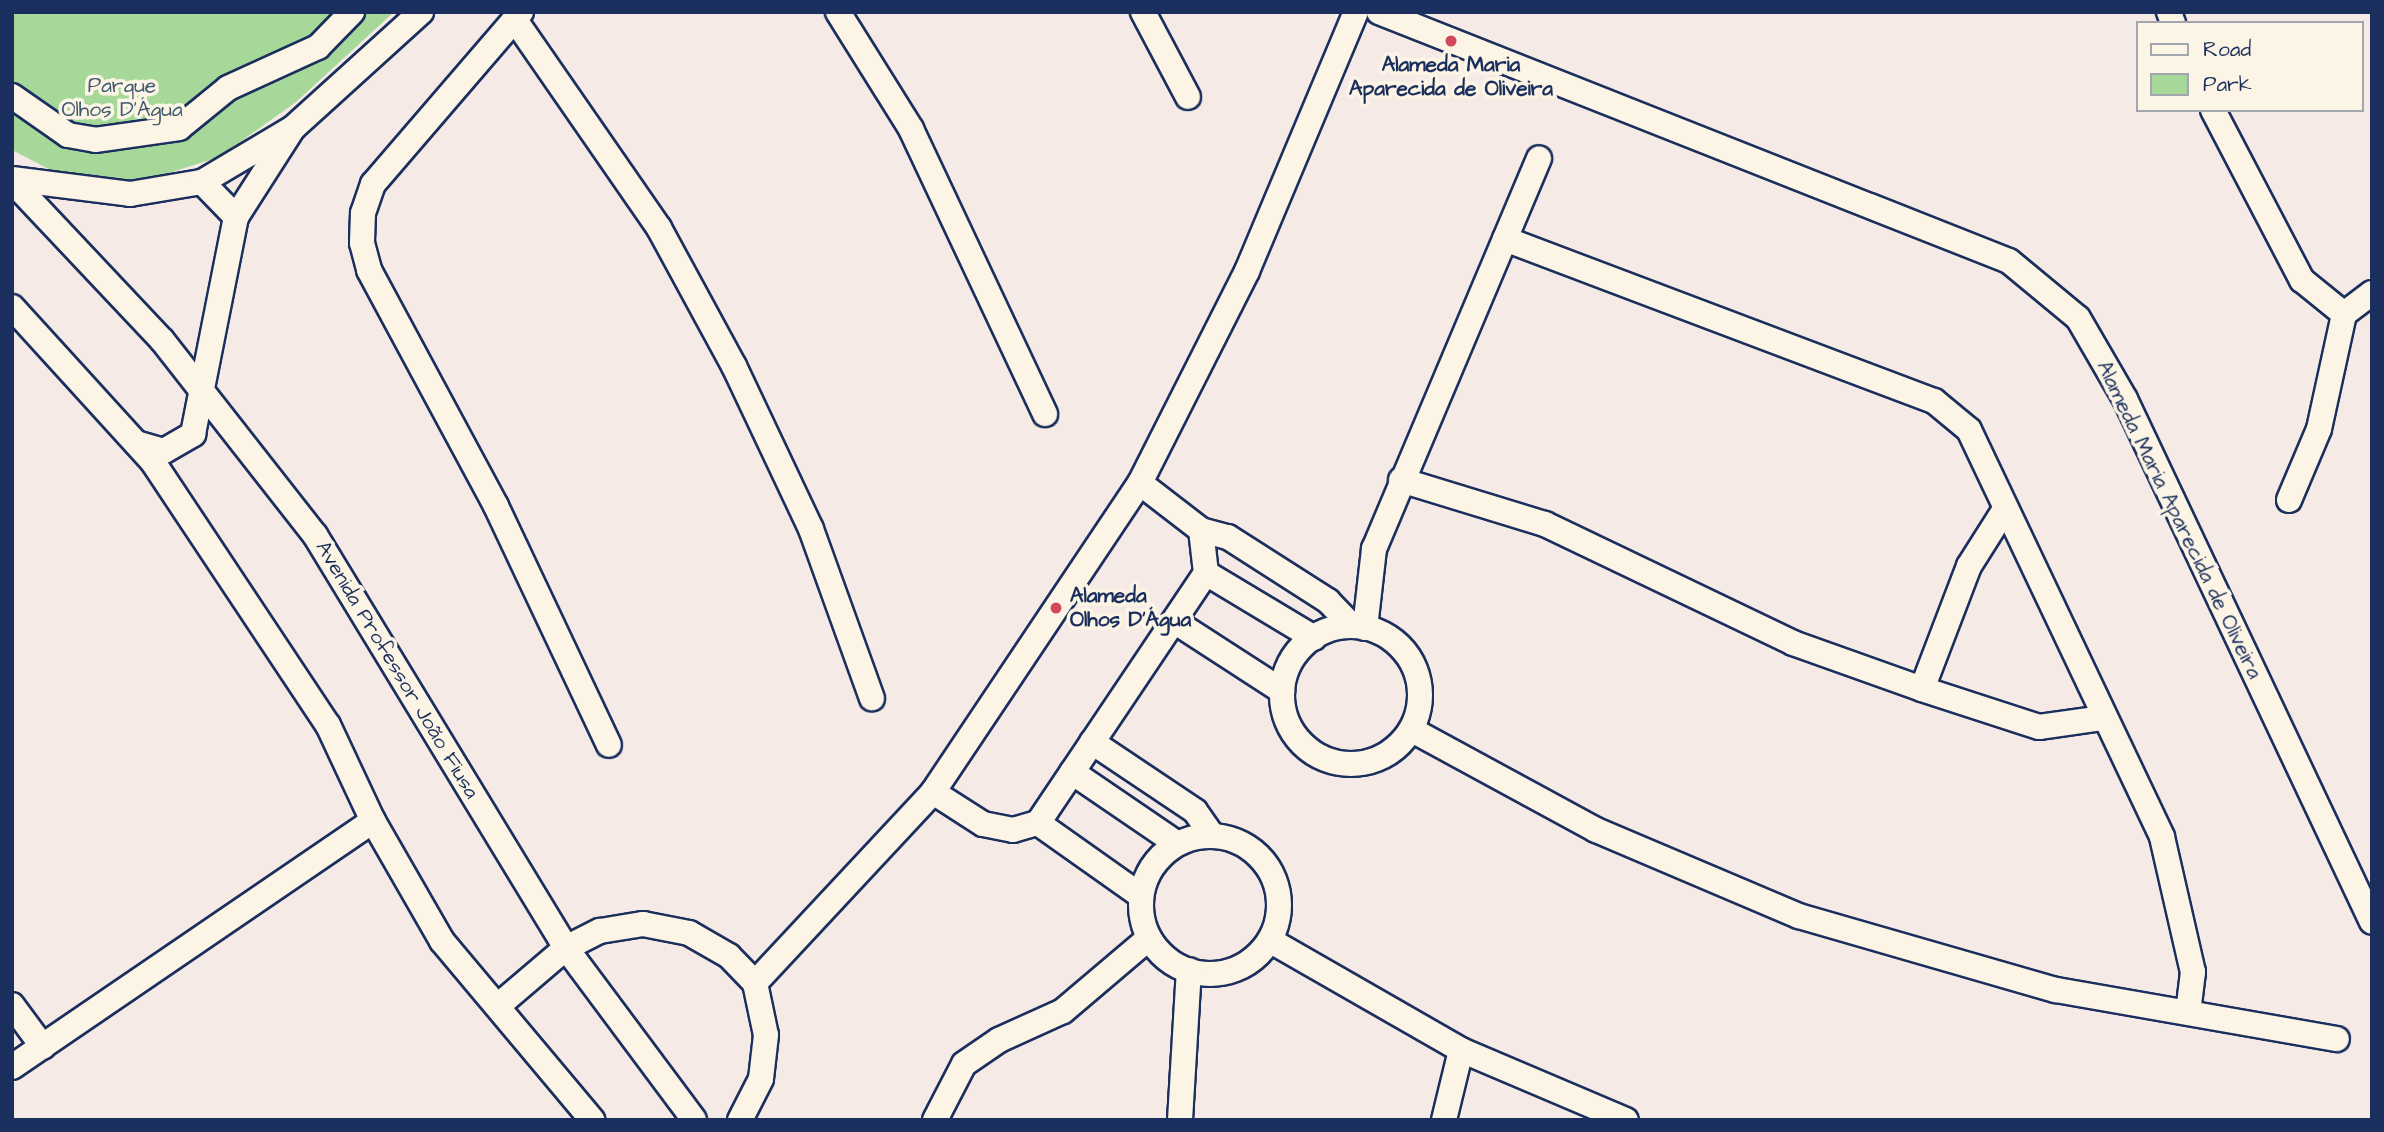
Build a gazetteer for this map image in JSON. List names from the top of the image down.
{
  "streets": {
    "street": ["Alameda Maria Aparecida de Oliveira", "Avenida Professor João Fiusa"]
  },
  "parks": ["Parque Olhos D'Água"],
  "places": ["Alameda Maria Aparecida de Oliveira", "Alameda Olhos D'Água"],
  "legend": ["Road", "Park"]
}
